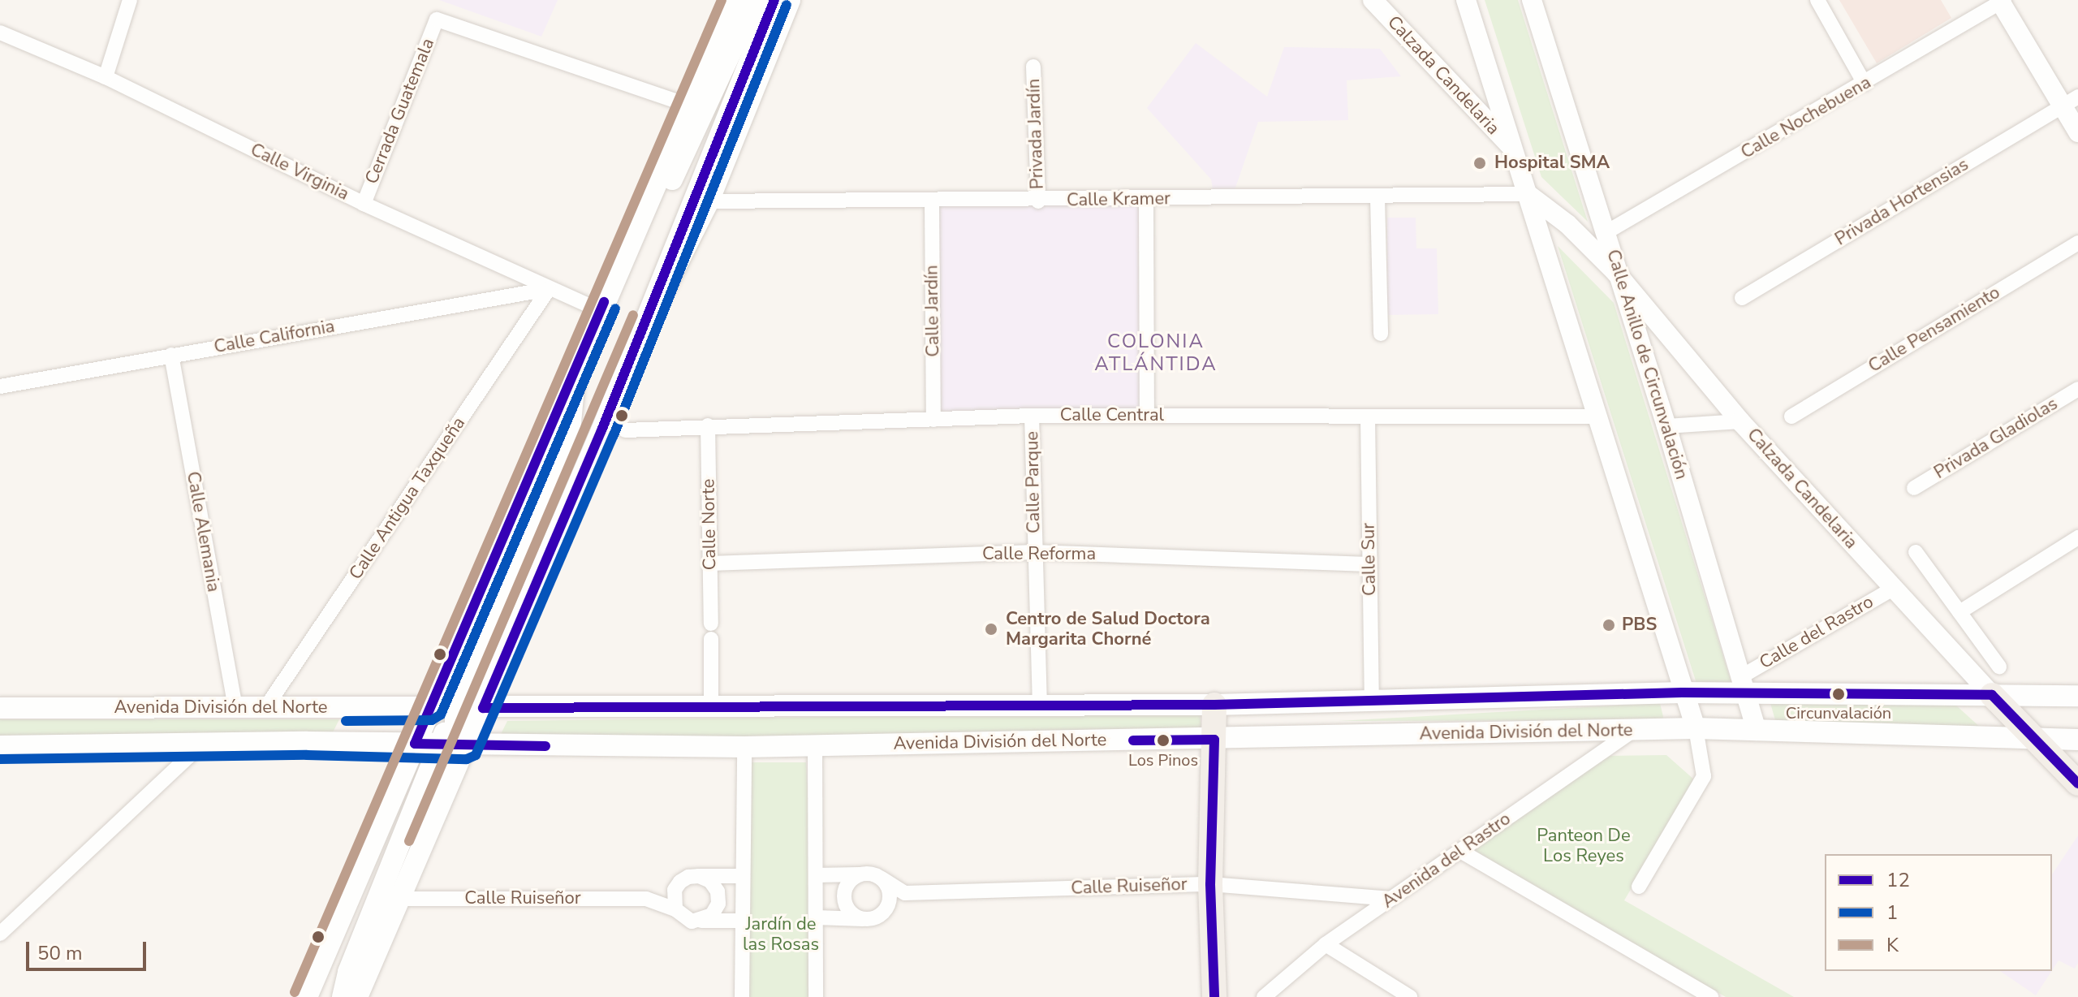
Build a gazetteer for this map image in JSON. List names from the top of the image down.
{
  "streets": {
    "main road": ["Calzada Candelaria", "Avenida División del Norte"],
    "street": [
      "Cerrada Guatemala",
      "Calle Nochebuena",
      "Privada Jardín",
      "Calle Virginia",
      "Calle Kramer",
      "Privada Hortensias",
      "Calle Jardín",
      "Calle Pensamiento",
      "Calle California",
      "Calle Anillo de Circunvalación",
      "Calle Central",
      "Privada Gladiolas",
      "Calle Parque",
      "Calle Antigua Taxqueña",
      "Calle Norte",
      "Calle Alemania",
      "Calle Reforma",
      "Calle Sur",
      "Calle del Rastro",
      "Avenida del Rastro",
      "Calle Ruiseñor"
    ]
  },
  "crossings": [
    ["Calzada Candelaria", "Calle Kramer"],
    ["Calzada Candelaria", "Calle Anillo de Circunvalación"],
    ["Calzada Candelaria", "Calle del Rastro"],
    ["Calzada Candelaria", "Avenida División del Norte"],
    ["Cerrada Guatemala", "Calle Virginia"],
    ["Calle Nochebuena", "Calle Anillo de Circunvalación"],
    ["Privada Jardín", "Calle Kramer"],
    ["Calle Virginia", "Calle California"],
    ["Calle Virginia", "Calle Antigua Taxqueña"],
    ["Calle Kramer", "Calle Jardín"],
    ["Calle Jardín", "Calle Central"],
    ["Calle California", "Calle Antigua Taxqueña"],
    ["Calle California", "Calle Alemania"],
    ["Calle Anillo de Circunvalación", "Calle del Rastro"],
    ["Calle Anillo de Circunvalación", "Avenida División del Norte"],
    ["Calle Central", "Calle Parque"],
    ["Calle Central", "Calle Norte"],
    ["Calle Central", "Calle Sur"],
    ["Calle Parque", "Calle Reforma"],
    ["Calle Parque", "Avenida División del Norte"],
    ["Calle Antigua Taxqueña", "Avenida División del Norte"],
    ["Calle Norte", "Calle Reforma"],
    ["Calle Norte", "Avenida División del Norte"],
    ["Calle Alemania", "Avenida División del Norte"],
    ["Calle Reforma", "Calle Sur"],
    ["Calle Sur", "Avenida División del Norte"],
    ["Calle del Rastro", "Avenida División del Norte"],
    ["Avenida División del Norte", "Avenida del Rastro"],
    ["Avenida del Rastro", "Calle Ruiseñor"]
  ],
  "districts": ["COLONIA ATLÁNTIDA"],
  "parks": ["Panteon De Los Reyes", "Jardín de las Rosas"],
  "places": [
    "Hospital SMA",
    "PBS",
    "Centro de Salud Doctora Margarita Chorné",
    "Circunvalación",
    "Los Pinos"
  ],
  "lines": ["transit line 12", "transit line K", "transit line 1"],
  "legend": ["12", "1", "K"],
  "scale_bar": "50 m"
}
